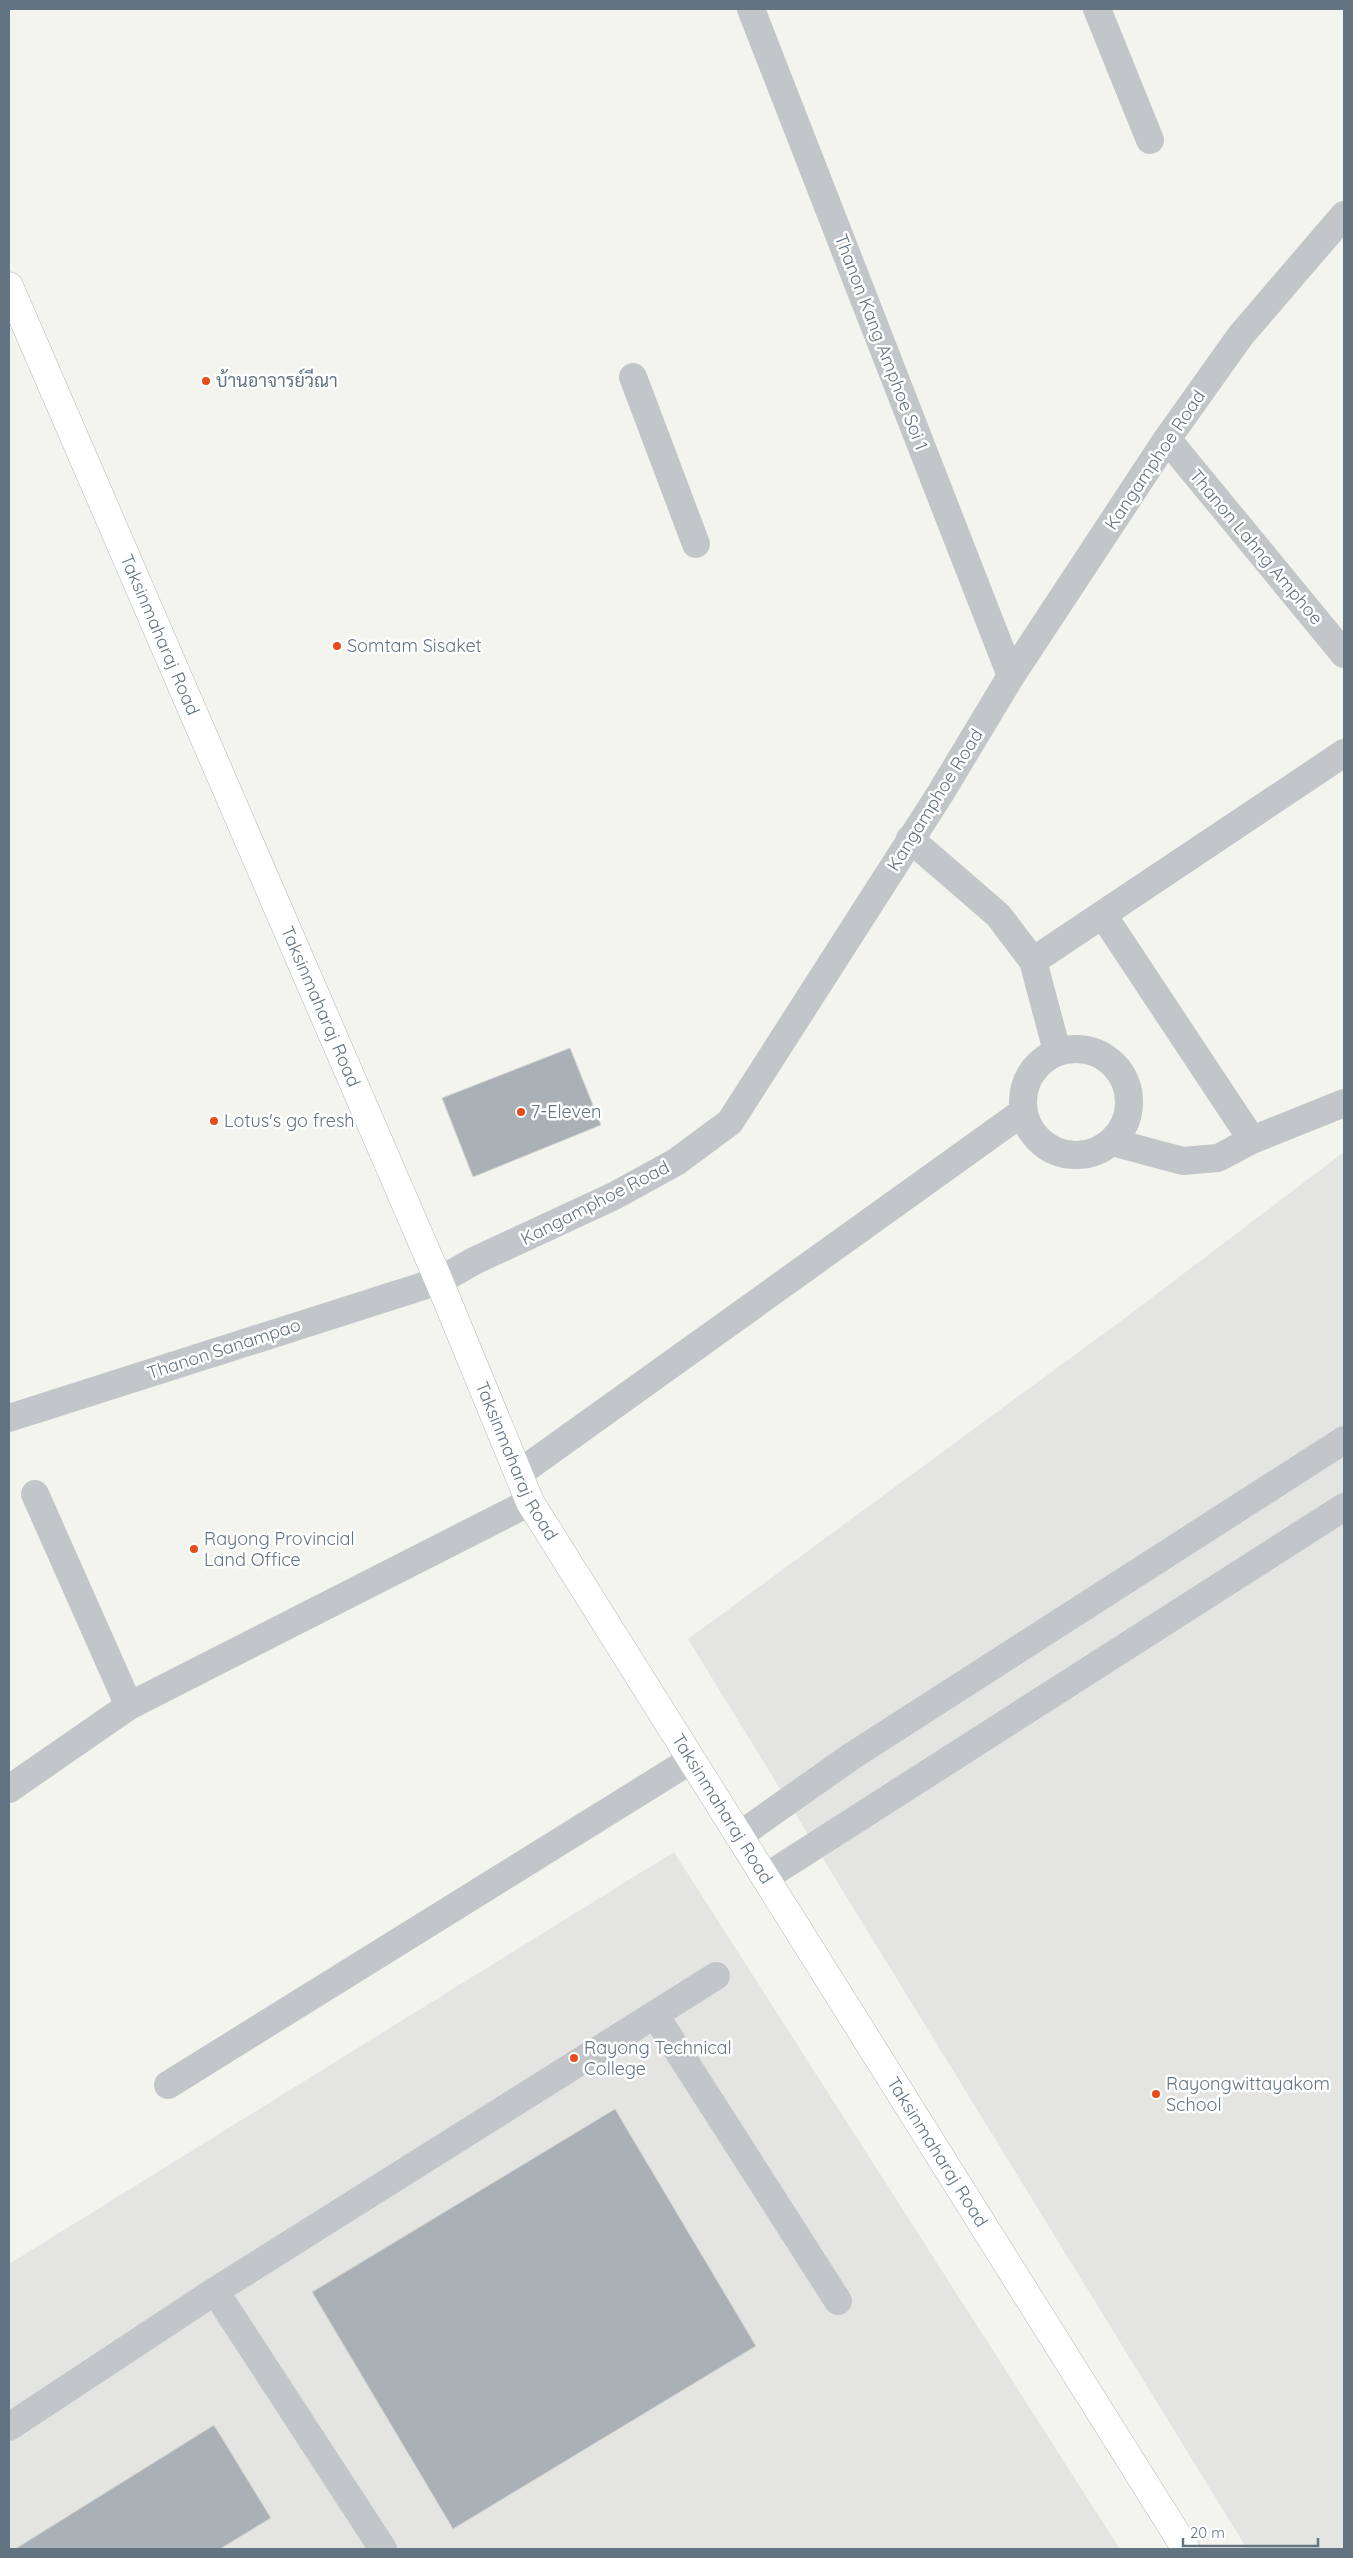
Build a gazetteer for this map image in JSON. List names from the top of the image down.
{
  "streets": {
    "street": [
      "Thanon Kang Amphoe Soi 1",
      "Kangamphoe Road",
      "Thanon Lahng Amphoe",
      "Taksinmaharaj Road",
      "Thanon Sanampao"
    ]
  },
  "crossings": [
    ["Thanon Kang Amphoe Soi 1", "Kangamphoe Road"],
    ["Kangamphoe Road", "Thanon Lahng Amphoe"],
    ["Kangamphoe Road", "Taksinmaharaj Road"],
    ["Kangamphoe Road", "Thanon Sanampao"],
    ["Taksinmaharaj Road", "Thanon Sanampao"]
  ],
  "places": [
    "บ้านอาจารย์วีณา",
    "Somtam Sisaket",
    "7-Eleven",
    "Lotus's go fresh",
    "Rayong Provincial Land Office",
    "Rayong Technical College",
    "Rayongwittayakom School"
  ],
  "scale_bar": "20 m"
}
